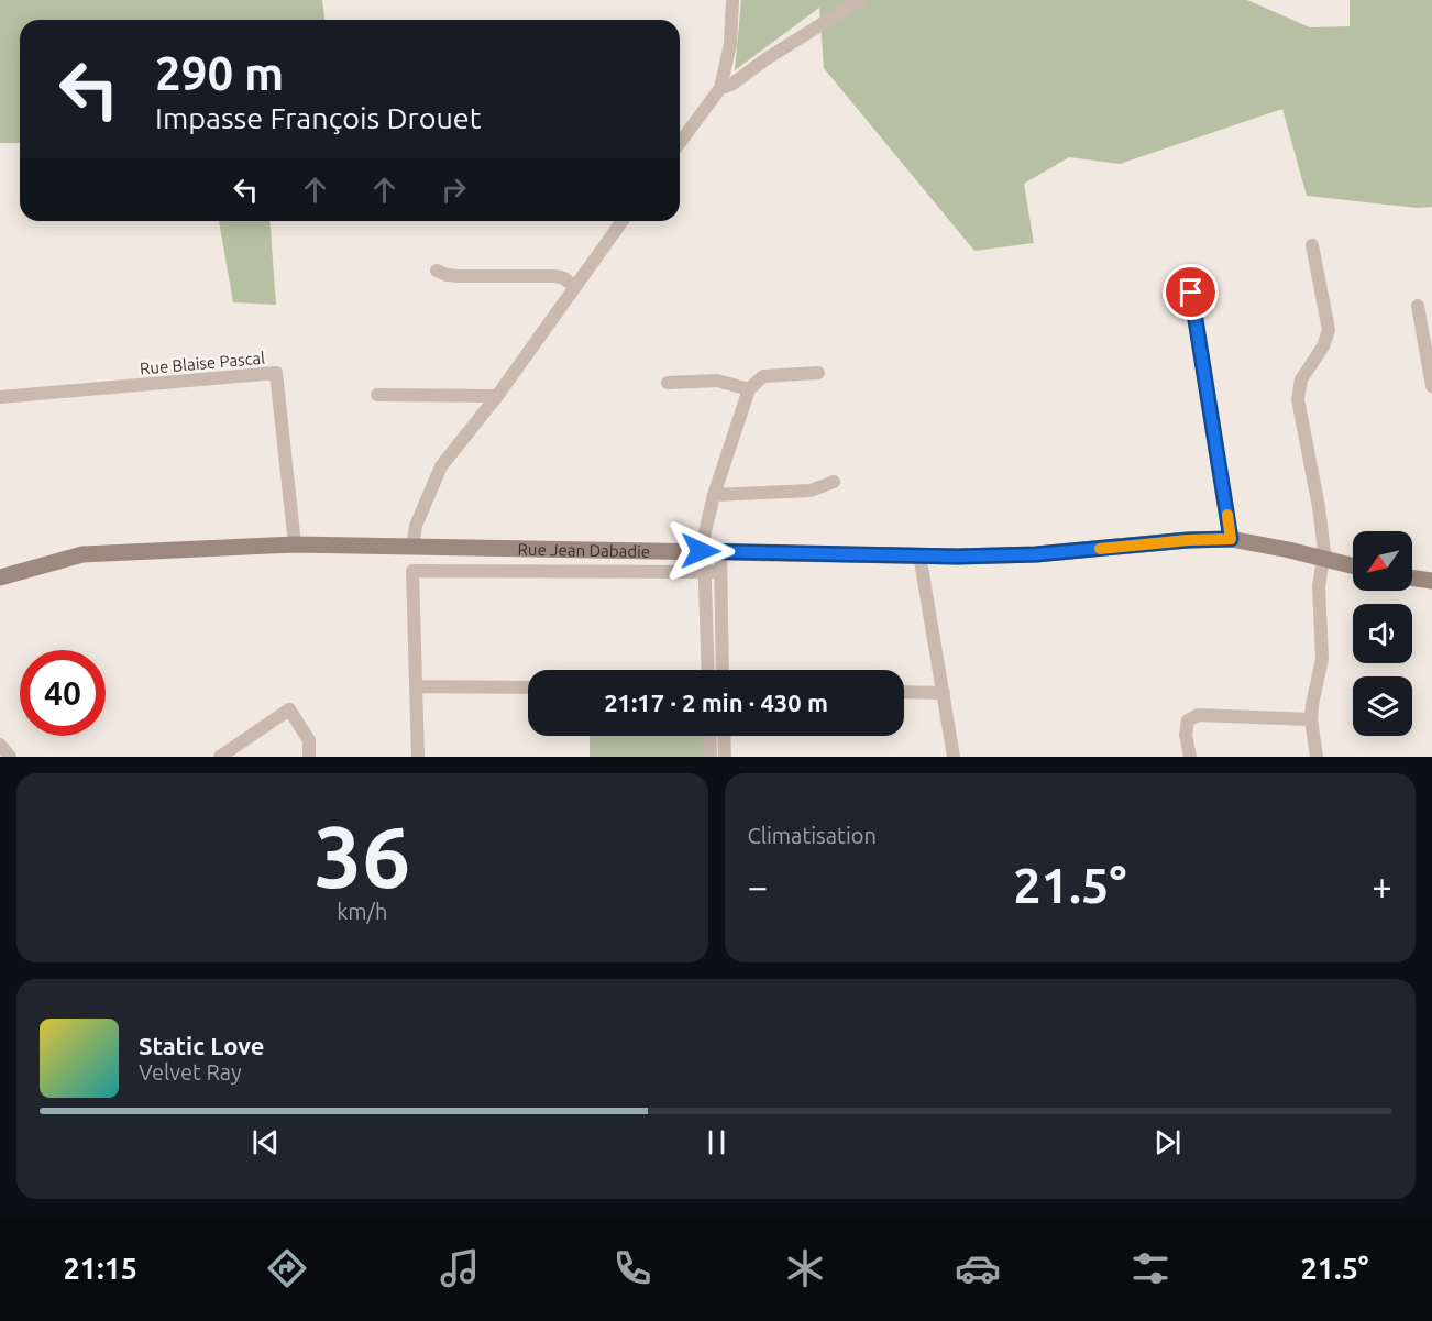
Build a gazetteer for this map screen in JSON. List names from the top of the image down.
{
  "streets": {
    "street": ["Rue Blaise Pascal", "Rue Jean Dabadie"]
  },
  "crossings": [
    ["Rue Blaise Pascal", "Rue Jean Dabadie"]
  ],
  "north": "bottom left",
  "page": {
    "turn": ["290 m", "Impasse François Drouet"],
    "limit": "40",
    "trip": "21:17 · 2 min · 430 m",
    "tile": [
      ["36", "km/h"],
      "Climatisation"
    ],
    "heat": ["−", "21.5°", "+"],
    "song": ["Static Love", "Velvet Ray"],
    "tabs": ["21:15", "21.5°"]
  }
}
